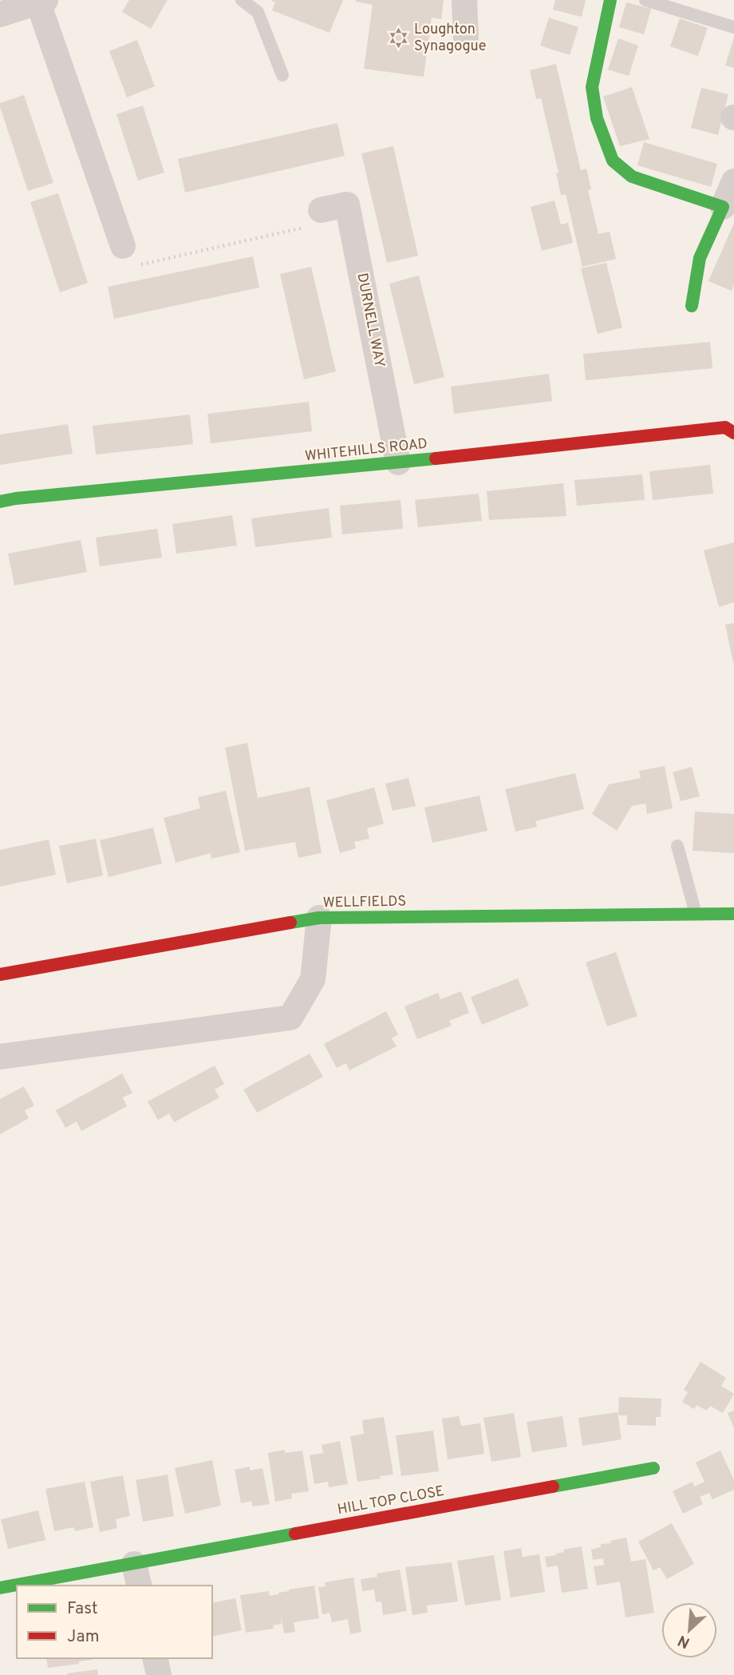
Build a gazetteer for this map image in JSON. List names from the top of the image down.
{
  "streets": {
    "street": [
      "DURNELL WAY",
      "WHITEHILLS ROAD",
      "WELLFIELDS",
      "HILL TOP CLOSE"
    ]
  },
  "crossings": [
    ["DURNELL WAY", "WHITEHILLS ROAD"]
  ],
  "places": {
    "synagogue": ["Loughton Synagogue"]
  },
  "legend": ["Fast", "Jam"],
  "north": "bottom left"
}
